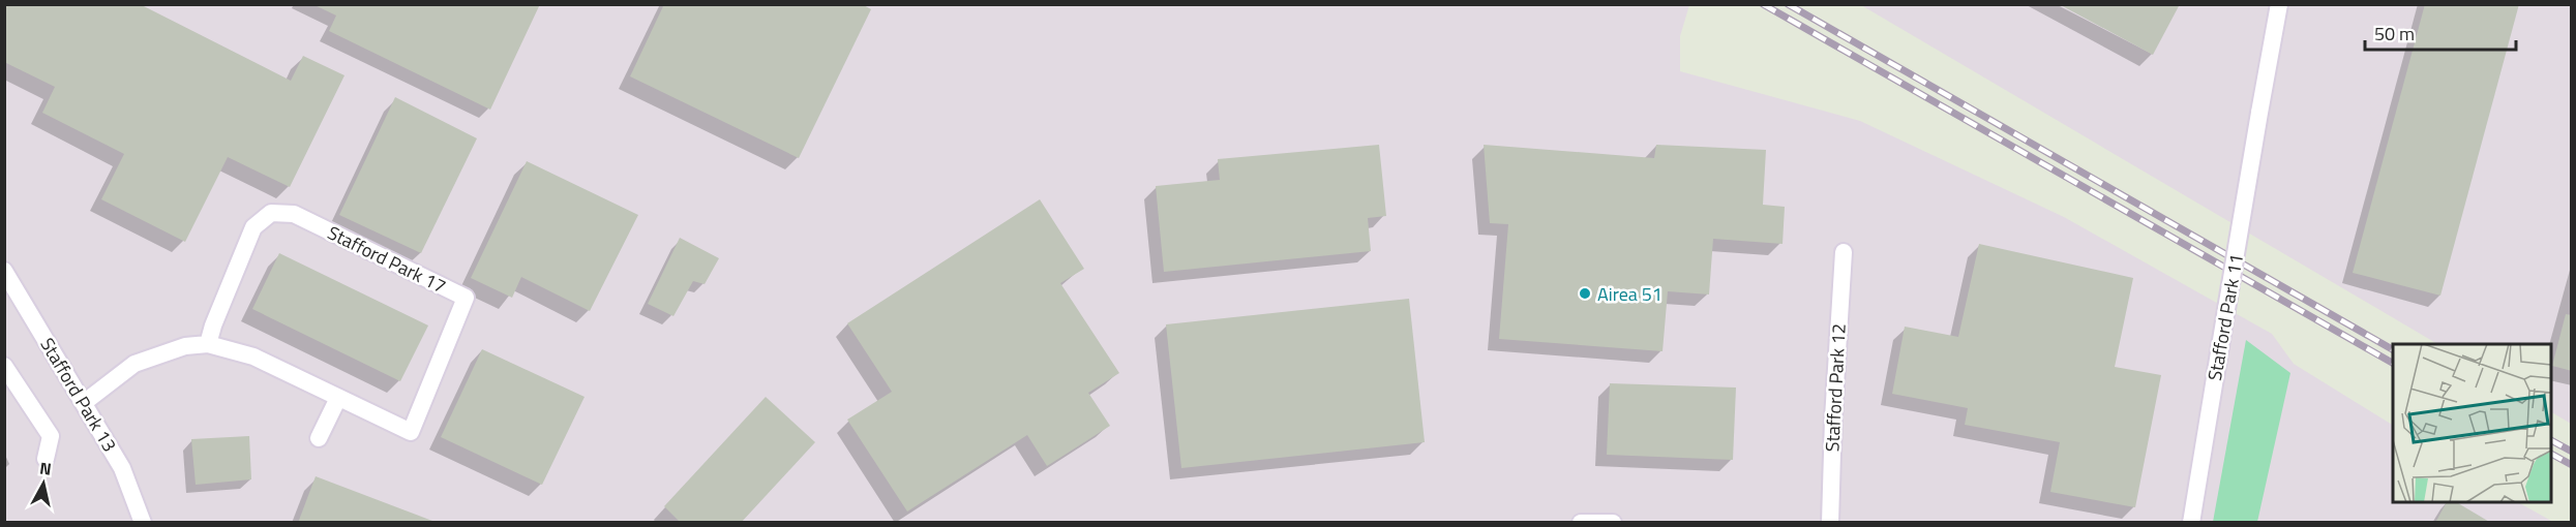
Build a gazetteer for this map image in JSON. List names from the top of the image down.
{
  "streets": {
    "street": [
      "Stafford Park 17",
      "Stafford Park 11",
      "Stafford Park 12",
      "Stafford Park 13"
    ]
  },
  "crossings": [
    ["Stafford Park 17", "Stafford Park 13"]
  ],
  "places": ["Airea 51"],
  "scale_bar": "50 m",
  "north": "top"
}
